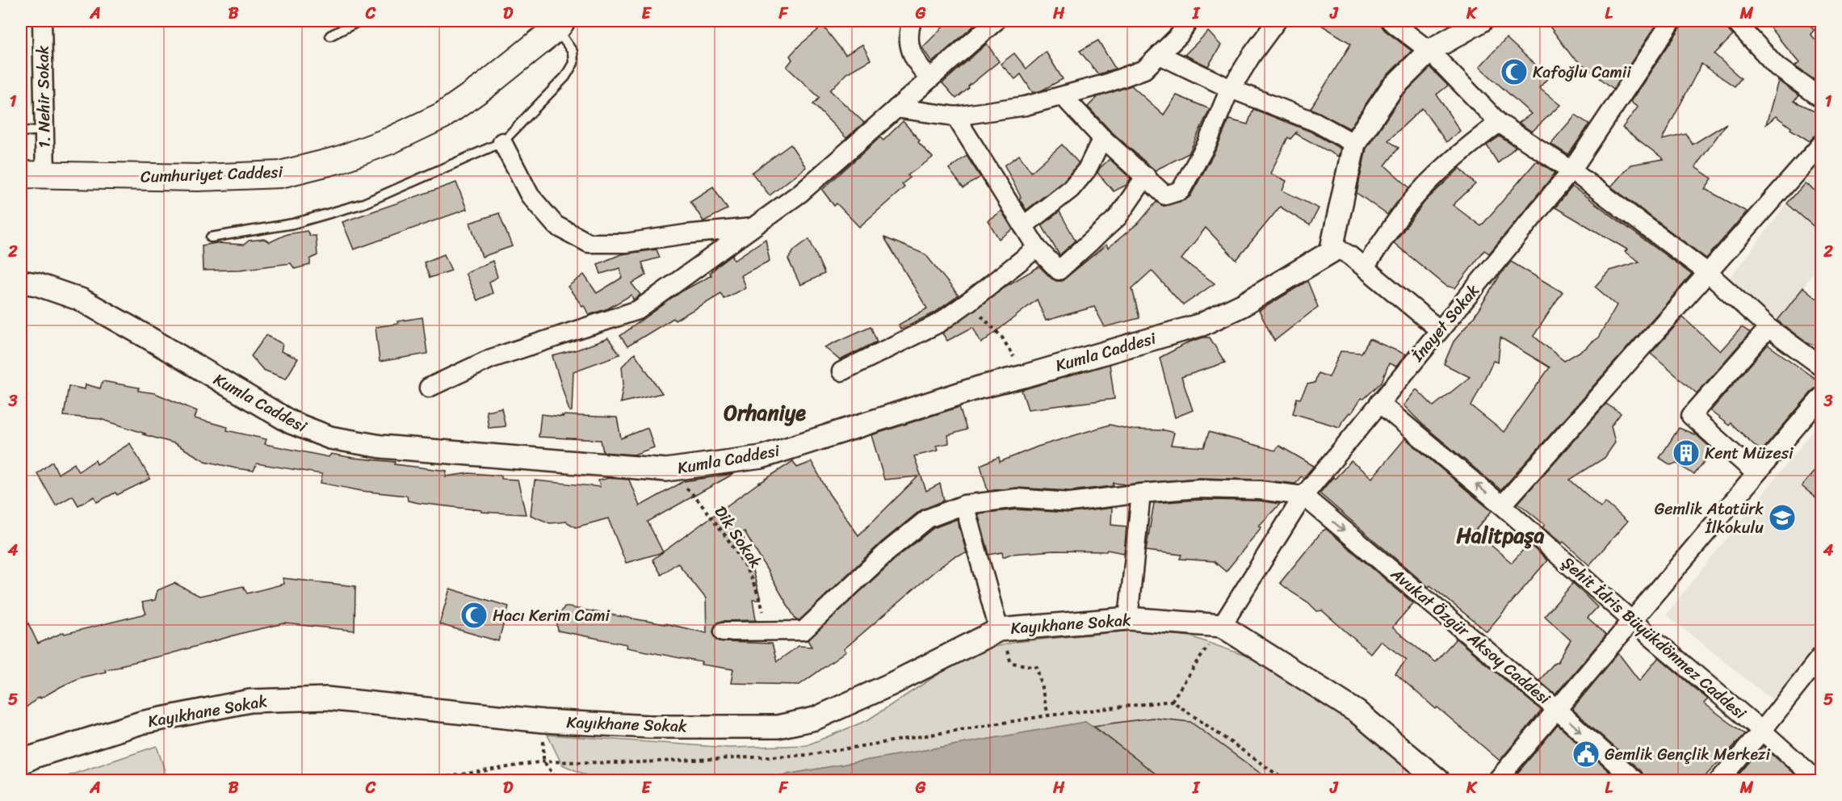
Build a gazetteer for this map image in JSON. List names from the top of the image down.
{
  "streets": {
    "main road": ["Cumhuriyet Caddesi"],
    "street": [
      "1. Nehir Sokak",
      "İnayet Sokak",
      "Kumla Caddesi",
      "Kayıkhane Sokak",
      "Avukat Özgür Aksoy Caddesi",
      "Şehit İdris Büyükdönmez Caddesi"
    ],
    "path": ["Dik Sokak"]
  },
  "crossings": [
    ["1. Nehir Sokak", "Cumhuriyet Caddesi"],
    ["İnayet Sokak", "Kayıkhane Sokak"],
    ["İnayet Sokak", "Avukat Özgür Aksoy Caddesi"],
    ["İnayet Sokak", "Şehit İdris Büyükdönmez Caddesi"],
    ["Kumla Caddesi", "Dik Sokak"]
  ],
  "districts": ["Orhaniye", "Halitpaşa"],
  "places": {
    "mosque": ["Kafoğlu Camii", "Hacı Kerim Cami"],
    "building": ["Kent Müzesi"],
    "school or university": ["Gemlik Atatürk İlkokulu"],
    "public building": ["Gemlik Gençlik Merkezi"]
  },
  "grid": {
    "columns": [
      "A",
      "B",
      "C",
      "D",
      "E",
      "F",
      "G",
      "H",
      "I",
      "J",
      "K",
      "L",
      "M"
    ],
    "rows": [
      "1",
      "2",
      "3",
      "4",
      "5"
    ]
  }
}
